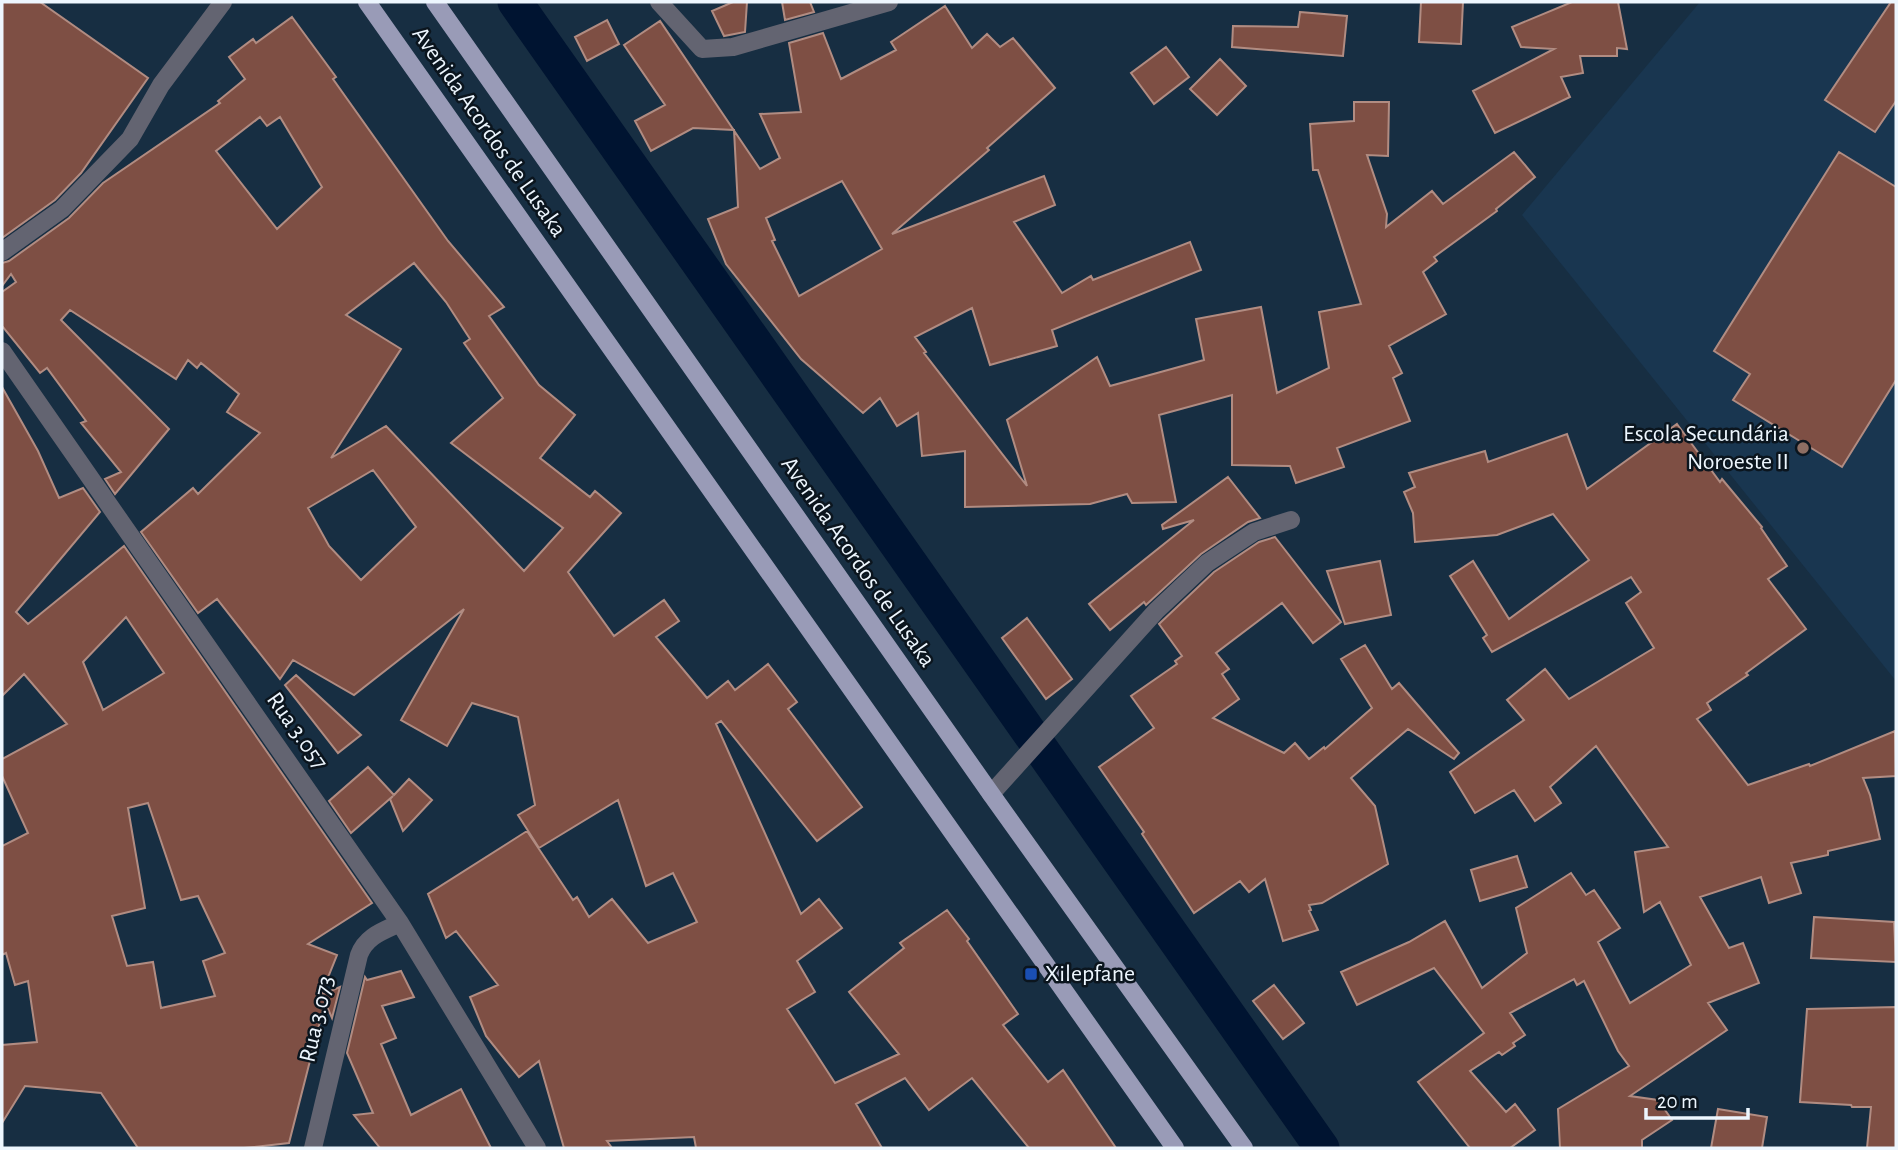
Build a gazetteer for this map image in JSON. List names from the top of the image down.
{
  "streets": {
    "main road": ["Avenida Acordos de Lusaka"],
    "street": ["Rua 3.057", "Rua 3.073"]
  },
  "crossings": [
    ["Rua 3.057", "Rua 3.073"]
  ],
  "places": {
    "other": ["Escola Secundária Noroeste II"],
    "transit": ["Xilepfane"]
  },
  "scale_bar": "20 m"
}
